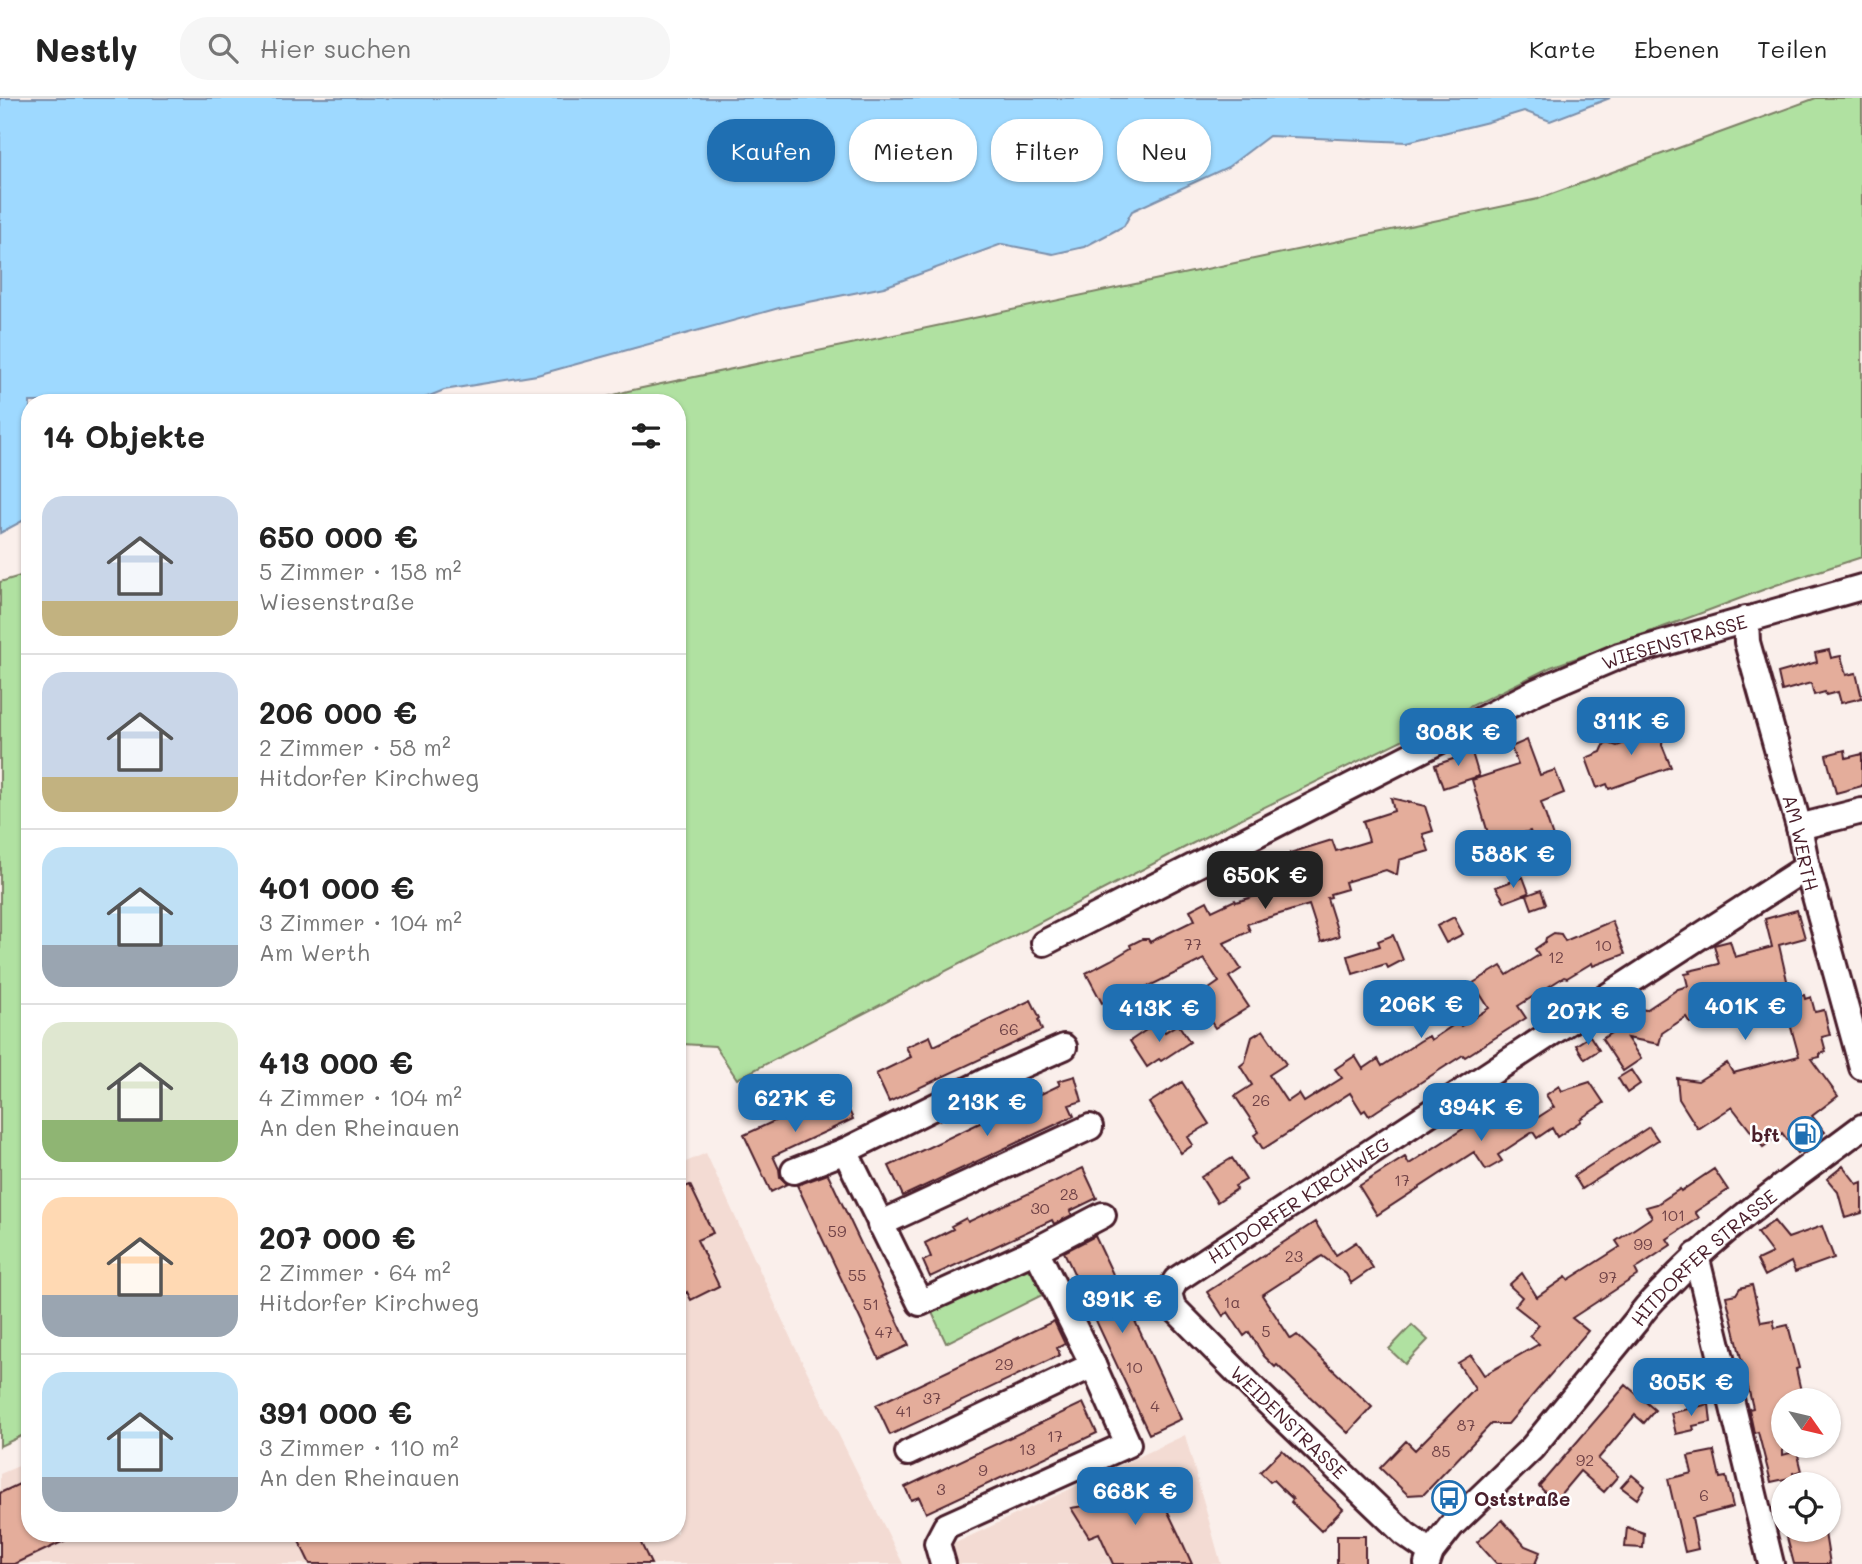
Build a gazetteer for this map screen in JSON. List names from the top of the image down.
{
  "streets": {
    "street": [
      "WIESENSTRASSE",
      "AM WERTH",
      "HITDORFER KIRCHWEG",
      "HITDORFER STRASSE",
      "WEIDENSTRASSE"
    ]
  },
  "crossings": [
    ["WIESENSTRASSE", "AM WERTH"],
    ["AM WERTH", "HITDORFER KIRCHWEG"],
    ["HITDORFER KIRCHWEG", "WEIDENSTRASSE"],
    ["HITDORFER STRASSE", "WEIDENSTRASSE"]
  ],
  "places": {
    "fuel station": ["bft"],
    "bus stop": ["Oststraße"]
  },
  "house_numbers": [
    "77",
    "10",
    "12",
    "66",
    "26",
    "17",
    "28",
    "30",
    "101",
    "59",
    "99",
    "23",
    "55",
    "97",
    "1a",
    "51",
    "5",
    "47",
    "29",
    "10",
    "37",
    "4",
    "41",
    "87",
    "17",
    "13",
    "85",
    "92",
    "9",
    "3",
    "6"
  ],
  "north": "bottom right",
  "page": {
    "header": "Nestly",
    "search": "Hier suchen",
    "nav": ["Karte", "Ebenen", "Teilen"],
    "chip": [
      "Kaufen",
      "Mieten",
      "Filter",
      "Neu"
    ],
    "heading": "14 Objekte",
    "list": [
      {
        "name": "650 000 €",
        "note": "5 Zimmer · 158 m² · Wiesenstraße"
      },
      {
        "name": "206 000 €",
        "note": "2 Zimmer · 58 m² · Hitdorfer Kirchweg"
      },
      {
        "name": "401 000 €",
        "note": "3 Zimmer · 104 m² · Am Werth"
      },
      {
        "name": "413 000 €",
        "note": "4 Zimmer · 104 m² · An den Rheinauen"
      },
      {
        "name": "207 000 €",
        "note": "2 Zimmer · 64 m² · Hitdorfer Kirchweg"
      },
      {
        "name": "391 000 €",
        "note": "3 Zimmer · 110 m² · An den Rheinauen"
      }
    ],
    "price": [
      "311K €",
      "308K €",
      "588K €",
      "650K €",
      "206K €",
      "401K €",
      "413K €",
      "207K €",
      "627K €",
      "213K €",
      "394K €",
      "391K €",
      "305K €",
      "668K €"
    ]
  }
}
